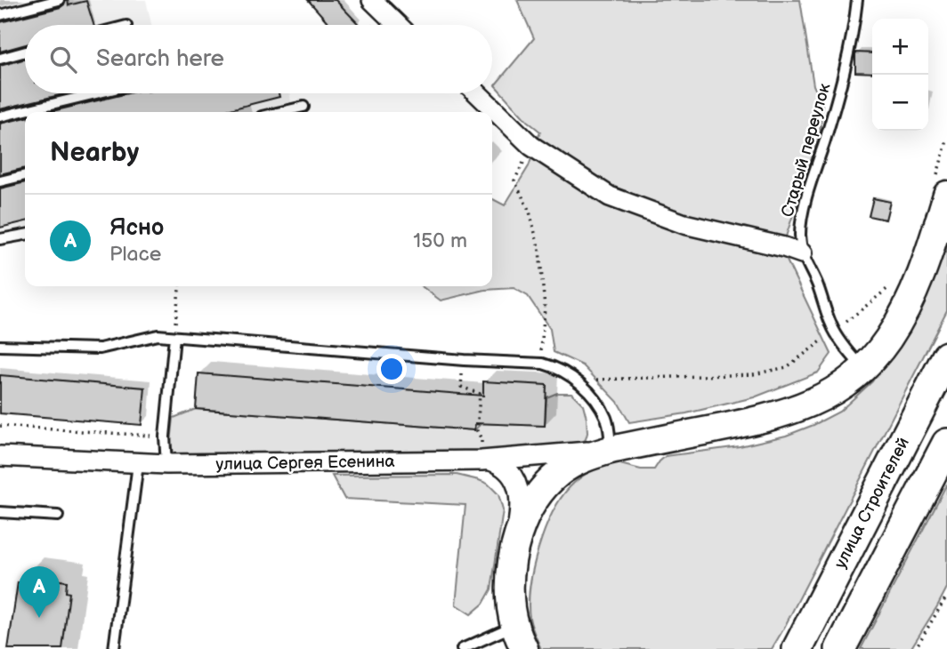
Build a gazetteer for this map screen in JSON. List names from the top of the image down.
{
  "streets": {
    "main road": ["улица Строителей"],
    "street": ["улица Сергея Есенина"],
    "lane": ["Старый переулок"]
  },
  "page": {
    "map_buttons": ["+", "−"],
    "search": "Search here",
    "heading": "Nearby",
    "list": [
      {
        "mark": "A",
        "name": "Ясно",
        "note": "Place",
        "value": "150 m"
      }
    ],
    "pins": "A"
  }
}
